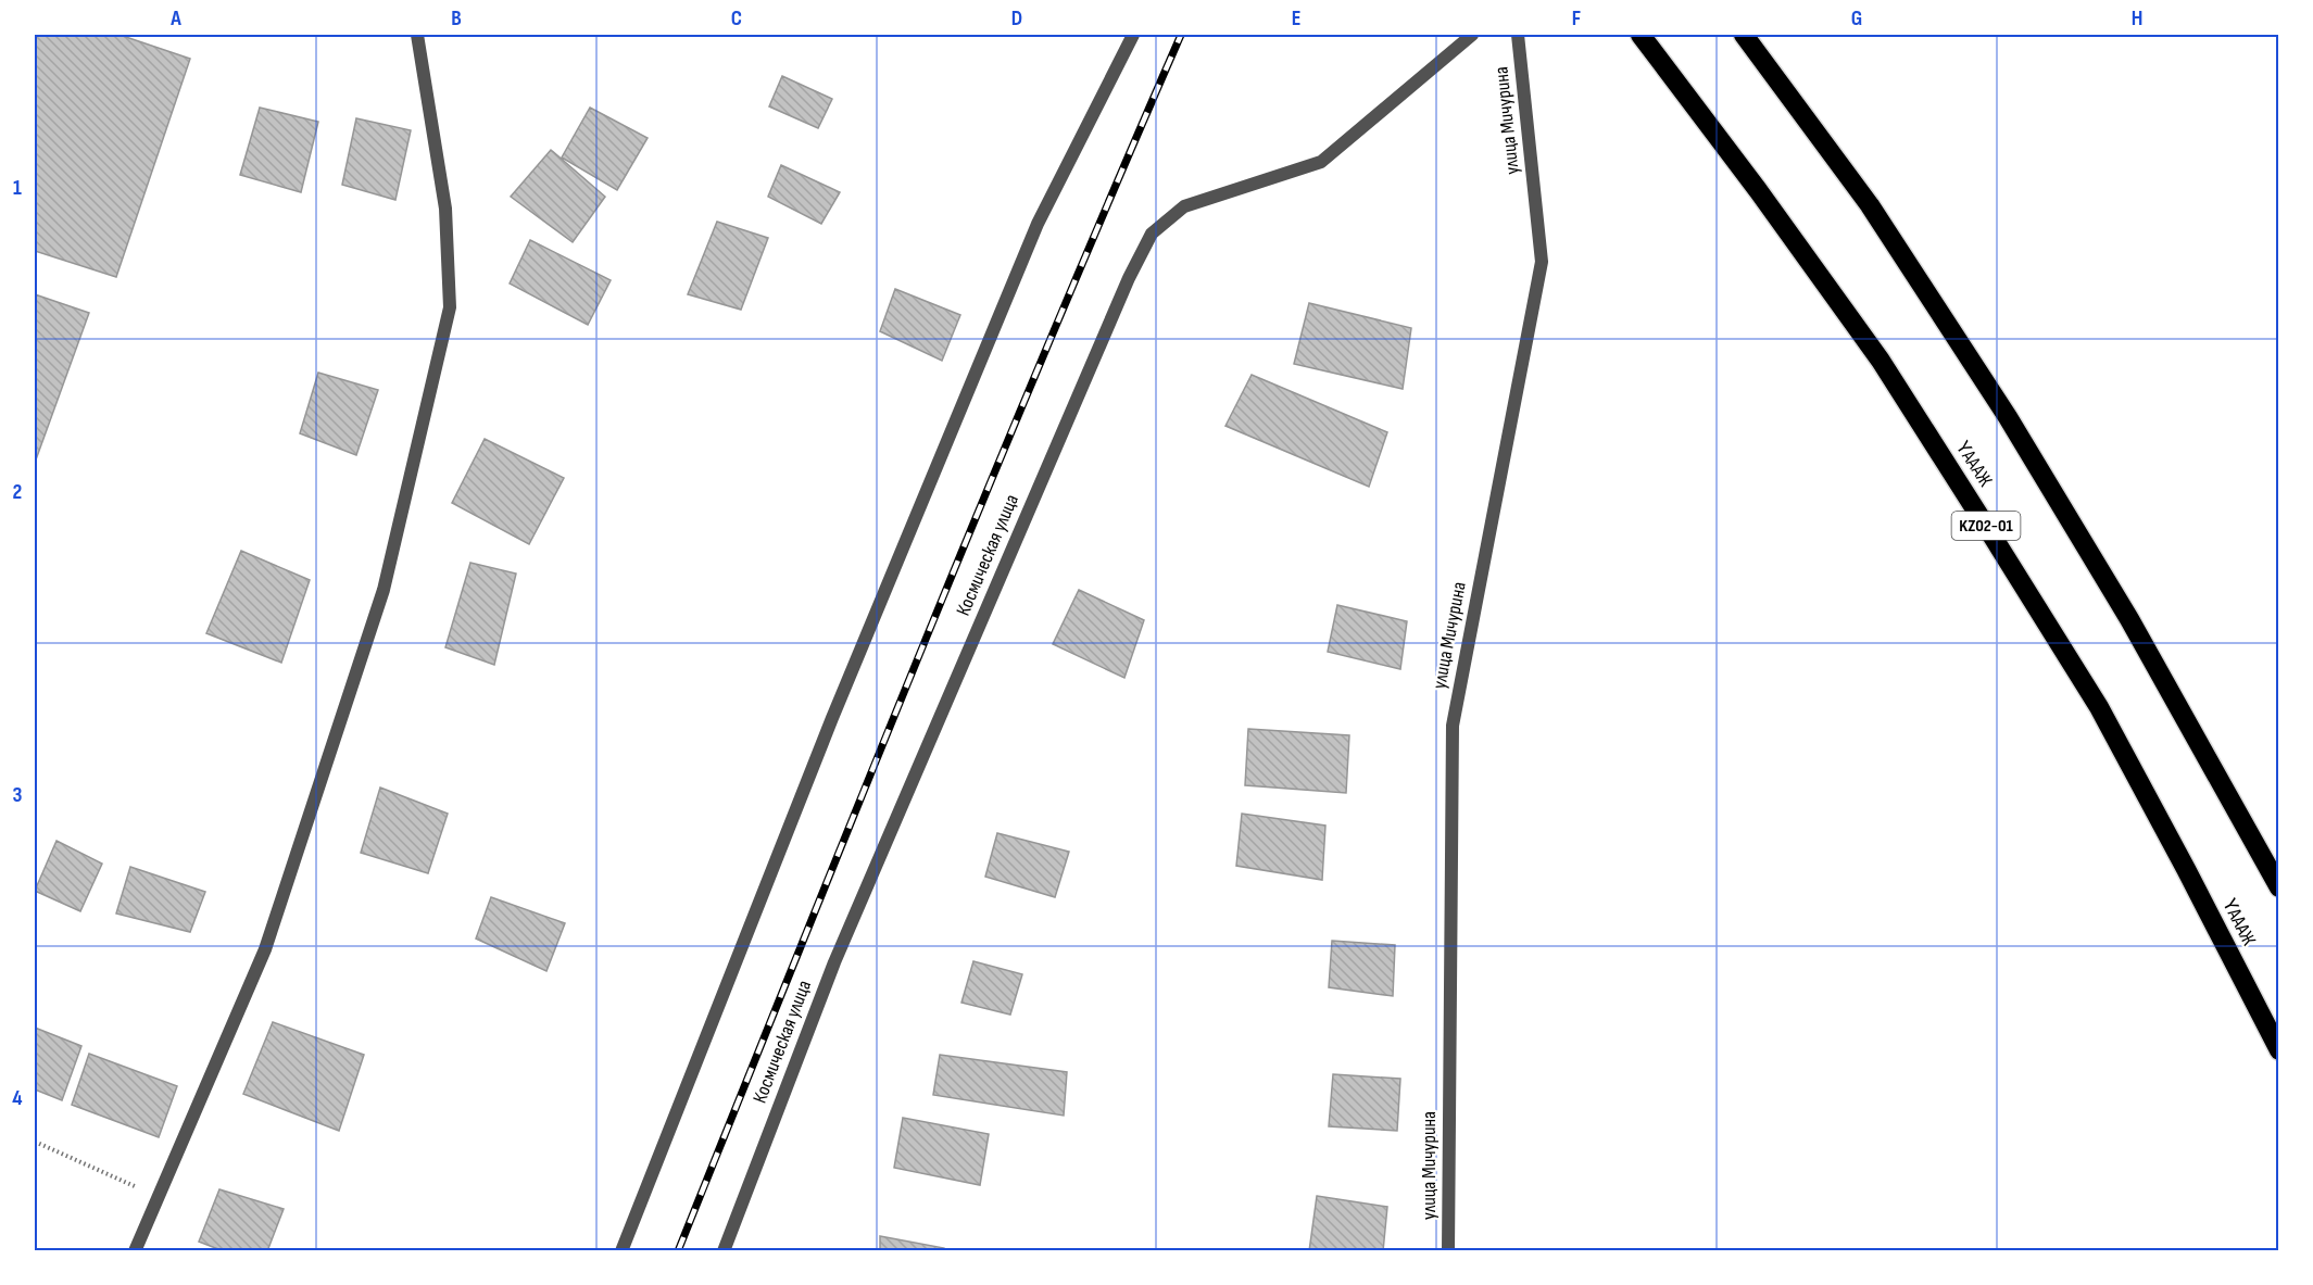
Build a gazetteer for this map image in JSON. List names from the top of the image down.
{
  "streets": {
    "highway": ["ҮАААЖ", "KZ02-01"],
    "street": ["улица Мичурина", "Космическая улица"]
  },
  "grid": {
    "columns": [
      "A",
      "B",
      "C",
      "D",
      "E",
      "F",
      "G",
      "H"
    ],
    "rows": [
      "1",
      "2",
      "3",
      "4"
    ]
  }
}
